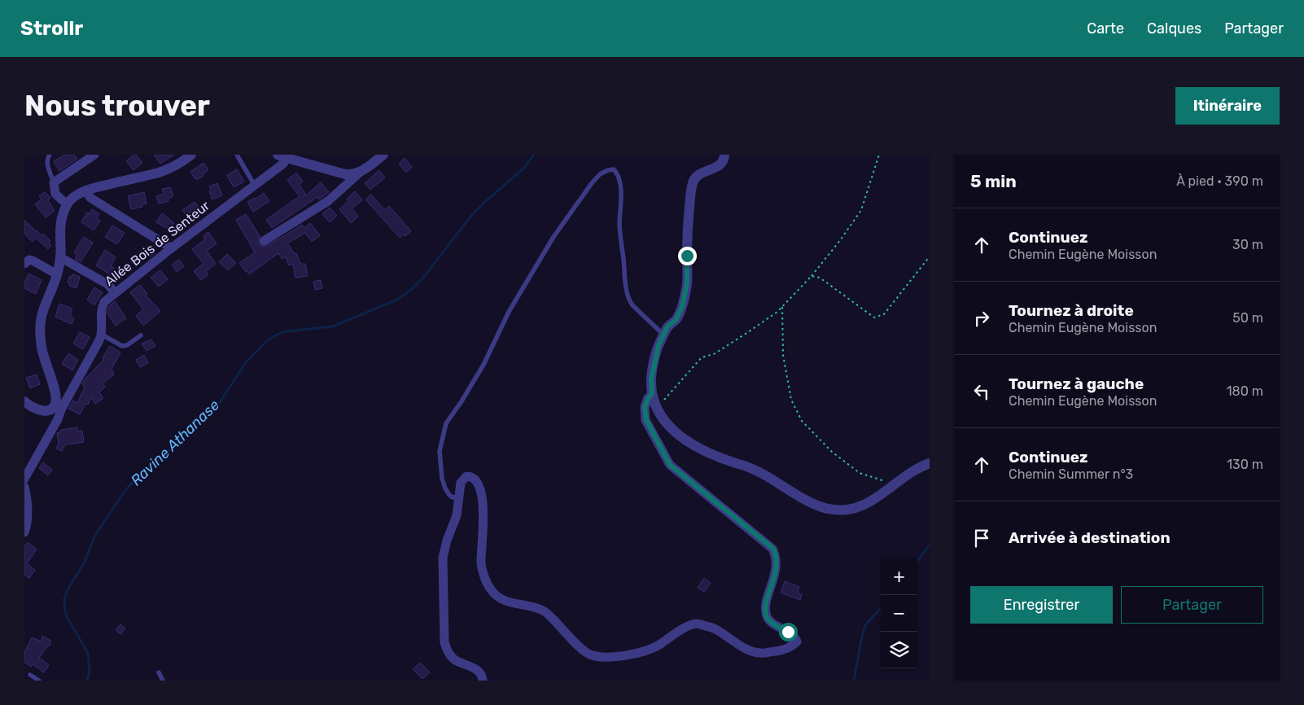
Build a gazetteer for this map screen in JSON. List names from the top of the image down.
{
  "streets": {
    "street": ["Allée Bois de Senteur"]
  },
  "water": ["Ravine Athanase"],
  "page": {
    "header": "Strollr",
    "nav": ["Carte", "Calques", "Partager"],
    "buttons": [
      "Itinéraire",
      ["Enregistrer", "Partager"]
    ],
    "title": "Nous trouver",
    "heading": ["5 min", "À pied · 390 m"],
    "list": [
      ["Continuez", "Chemin Eugène Moisson", "30 m"],
      ["Tournez à droite", "Chemin Eugène Moisson", "50 m"],
      ["Tournez à gauche", "Chemin Eugène Moisson", "180 m"],
      ["Continuez", "Chemin Summer n°3", "130 m"],
      "Arrivée à destination"
    ],
    "map_buttons": ["+", "−"]
  }
}
